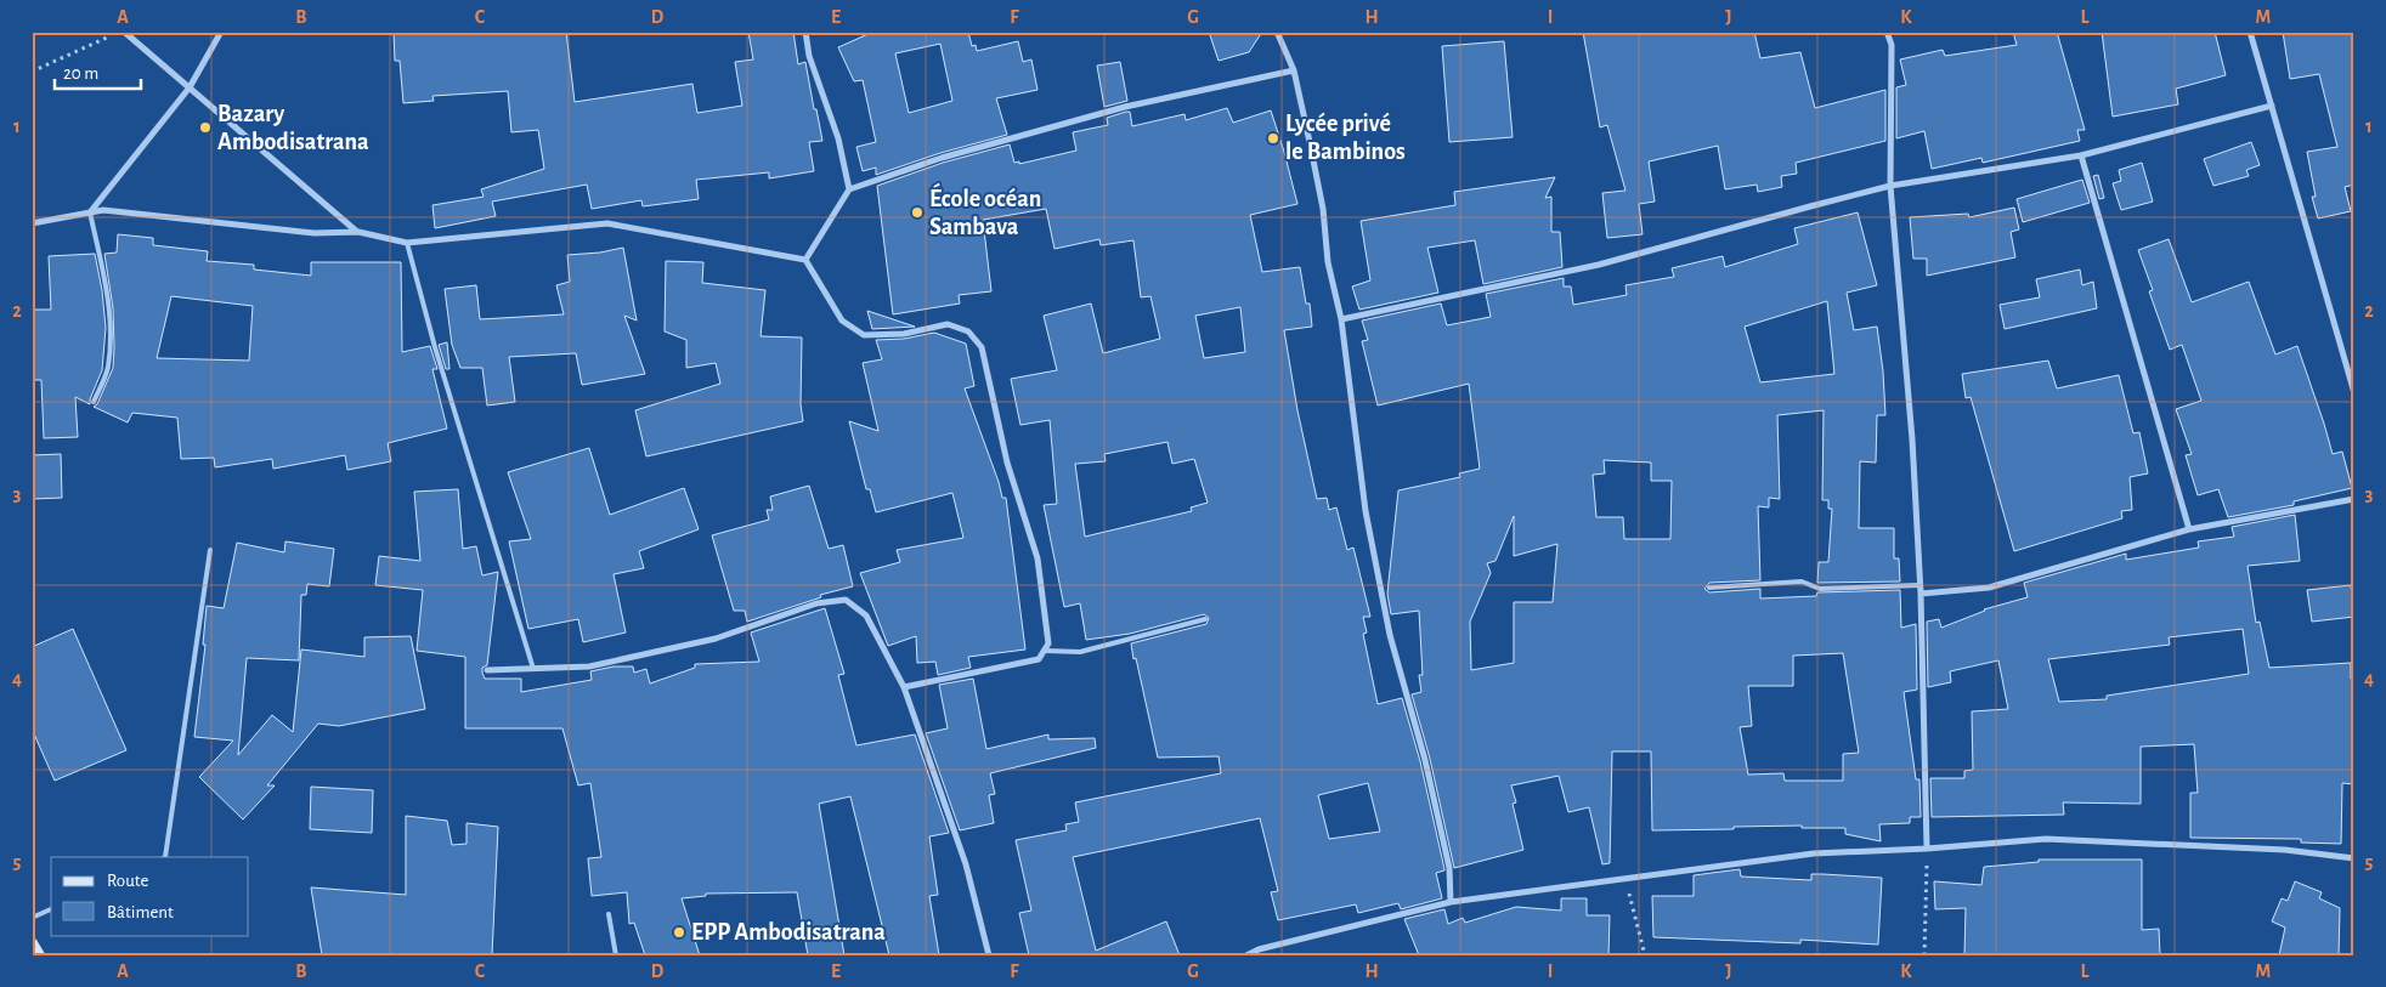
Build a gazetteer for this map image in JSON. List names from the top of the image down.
{
  "places": [
    "Bazary Ambodisatrana",
    "Lycée privé le Bambinos",
    "École océan Sambava",
    "EPP Ambodisatrana"
  ],
  "legend": ["Route", "Bâtiment"],
  "scale_bar": "20 m",
  "grid": {
    "columns": [
      "A",
      "B",
      "C",
      "D",
      "E",
      "F",
      "G",
      "H",
      "I",
      "J",
      "K",
      "L",
      "M"
    ],
    "rows": [
      "1",
      "2",
      "3",
      "4",
      "5"
    ]
  }
}
